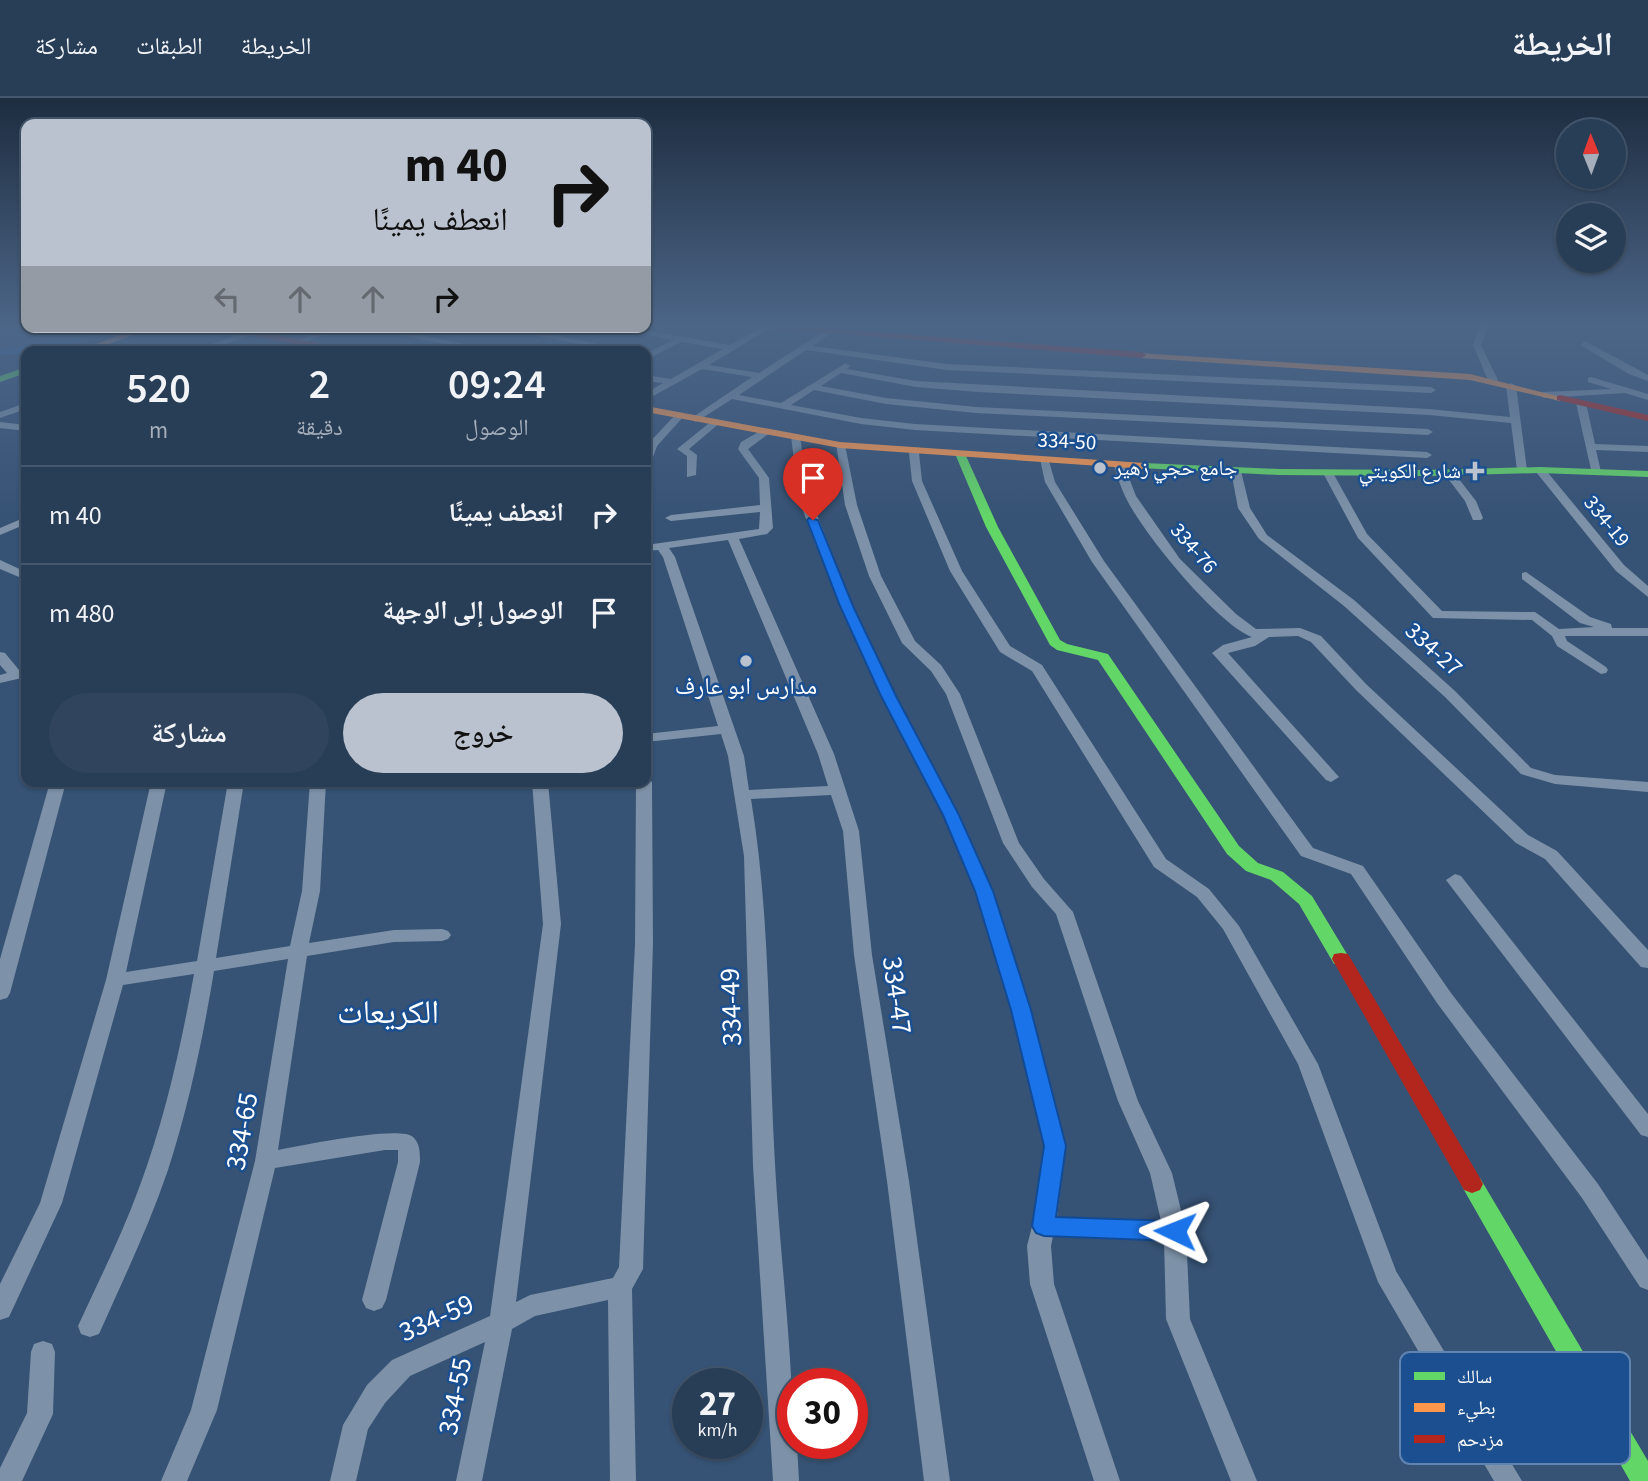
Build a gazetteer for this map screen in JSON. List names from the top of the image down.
{
  "streets": {
    "street": [
      "334-50",
      "334-19",
      "334-76",
      "334-27",
      "334-47",
      "334-49",
      "334-65",
      "334-59",
      "334-55"
    ]
  },
  "crossings": [
    ["334-50", "334-19"],
    ["334-50", "334-76"],
    ["334-50", "334-27"],
    ["334-59", "334-55"]
  ],
  "districts": ["الكريعات"],
  "places": {
    "other": ["جامع حجي زهير", "مدارس ابو عارف"],
    "health": ["شارع الكويتي"]
  },
  "legend": ["سالك", "بطيء", "مزدحم"],
  "north": "top",
  "page": {
    "header": "الخريطة",
    "nav": ["الخريطة", "الطبقات", "مشاركة"],
    "turn": ["40 m", "انعطف يمينًا"],
    "eta": [
      "09:24",
      "الوصول",
      "2",
      "دقيقة",
      "520",
      "m"
    ],
    "list": [
      {
        "name": "انعطف يمينًا",
        "value": "40 m"
      },
      {
        "name": "الوصول إلى الوجهة",
        "value": "480 m"
      }
    ],
    "buttons": ["خروج", "مشاركة"],
    "speed": "27 km/h",
    "limit": "30"
  }
}
